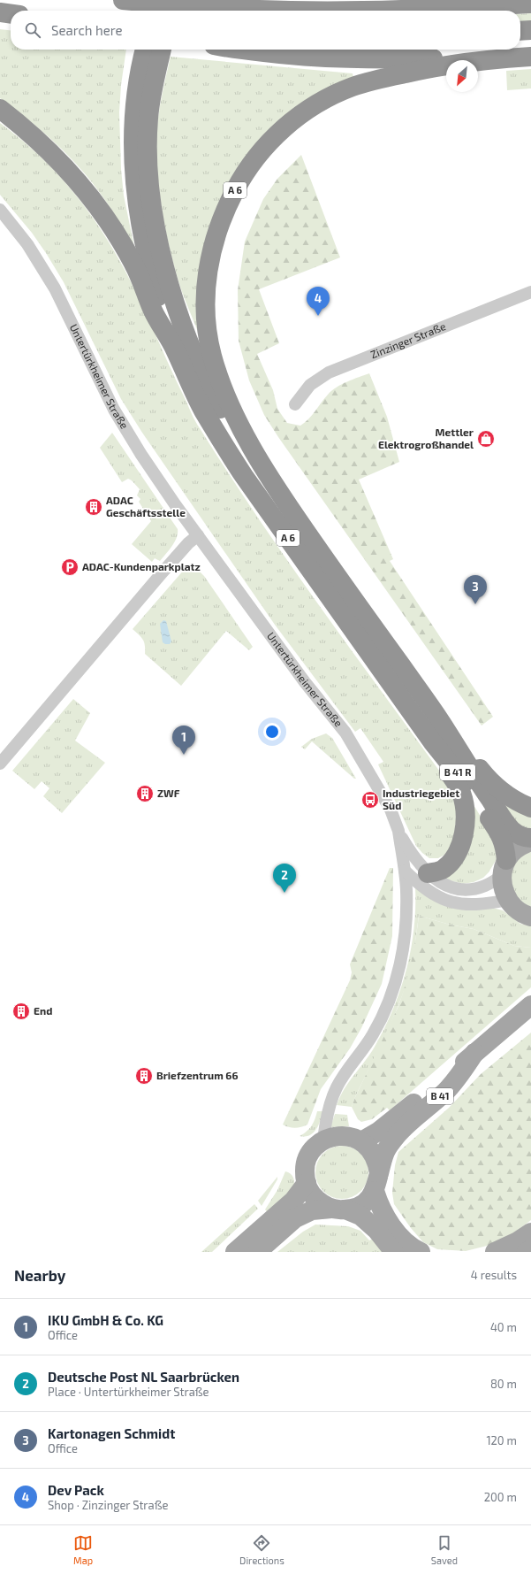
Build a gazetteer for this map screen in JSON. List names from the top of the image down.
{
  "streets": {
    "highway": ["A 6", "B 41 R"],
    "main road": ["B 41"],
    "street": ["Zinzinger Straße", "Untertürkheimer Straße"]
  },
  "crossings": [
    ["A 6", "B 41 R"],
    ["Untertürkheimer Straße", "B 41 R"],
    ["Untertürkheimer Straße", "B 41"]
  ],
  "places": {
    "shop": ["Mettler Elektrogroßhandel"],
    "building": [
      "ADAC Geschäftsstelle",
      "ZWF",
      "End",
      "Briefzentrum 66"
    ],
    "parking": ["ADAC-Kundenparkplatz"],
    "bus stop": ["Industriegebiet Süd"]
  },
  "north": "bottom left",
  "page": {
    "search": "Search here",
    "pins": [
      "4",
      "3",
      "1",
      "2"
    ],
    "heading": ["Nearby", "4 results"],
    "list": [
      {
        "mark": "1",
        "name": "IKU GmbH & Co. KG",
        "note": "Office",
        "value": "40 m"
      },
      {
        "mark": "2",
        "name": "Deutsche Post NL Saarbrücken",
        "note": "Place · Untertürkheimer Straße",
        "value": "80 m"
      },
      {
        "mark": "3",
        "name": "Kartonagen Schmidt",
        "note": "Office",
        "value": "120 m"
      },
      {
        "mark": "4",
        "name": "Dev Pack",
        "note": "Shop · Zinzinger Straße",
        "value": "200 m"
      }
    ],
    "nav": ["Map", "Directions", "Saved"]
  }
}
